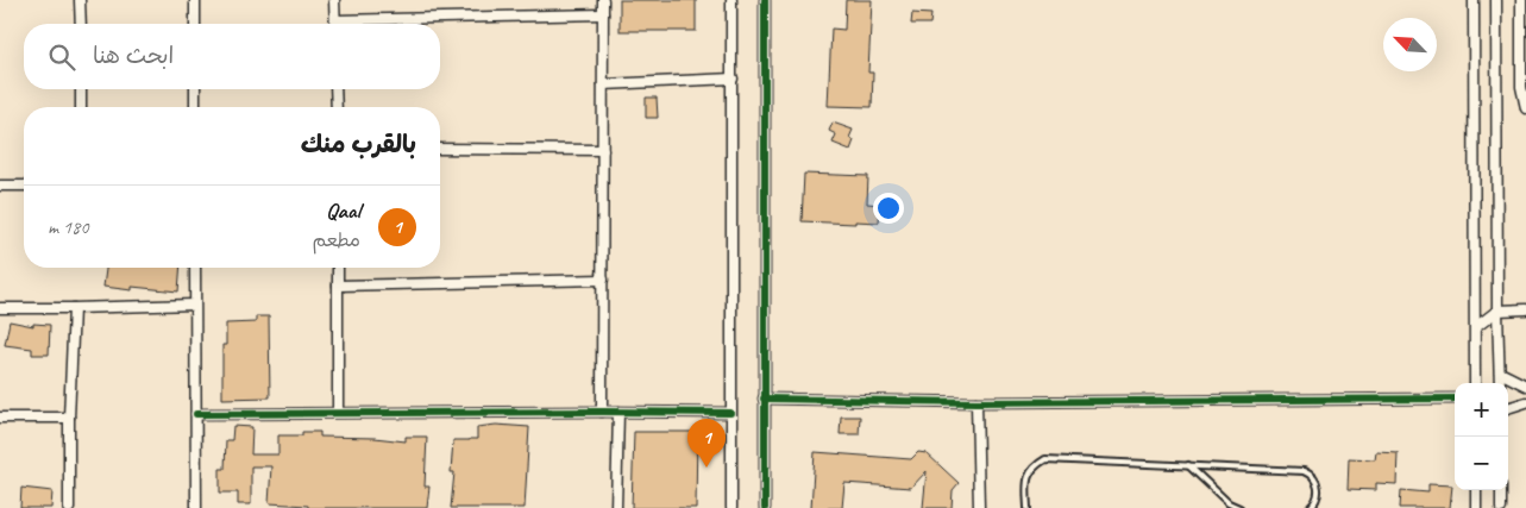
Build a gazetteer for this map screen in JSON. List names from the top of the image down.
{
  "north": "top left",
  "page": {
    "search": "ابحث هنا",
    "heading": "بالقرب منك",
    "list": [
      {
        "mark": "1",
        "name": "Qaal",
        "note": "مطعم",
        "value": "180 m"
      }
    ],
    "map_buttons": ["+", "−"],
    "pins": "1"
  }
}
